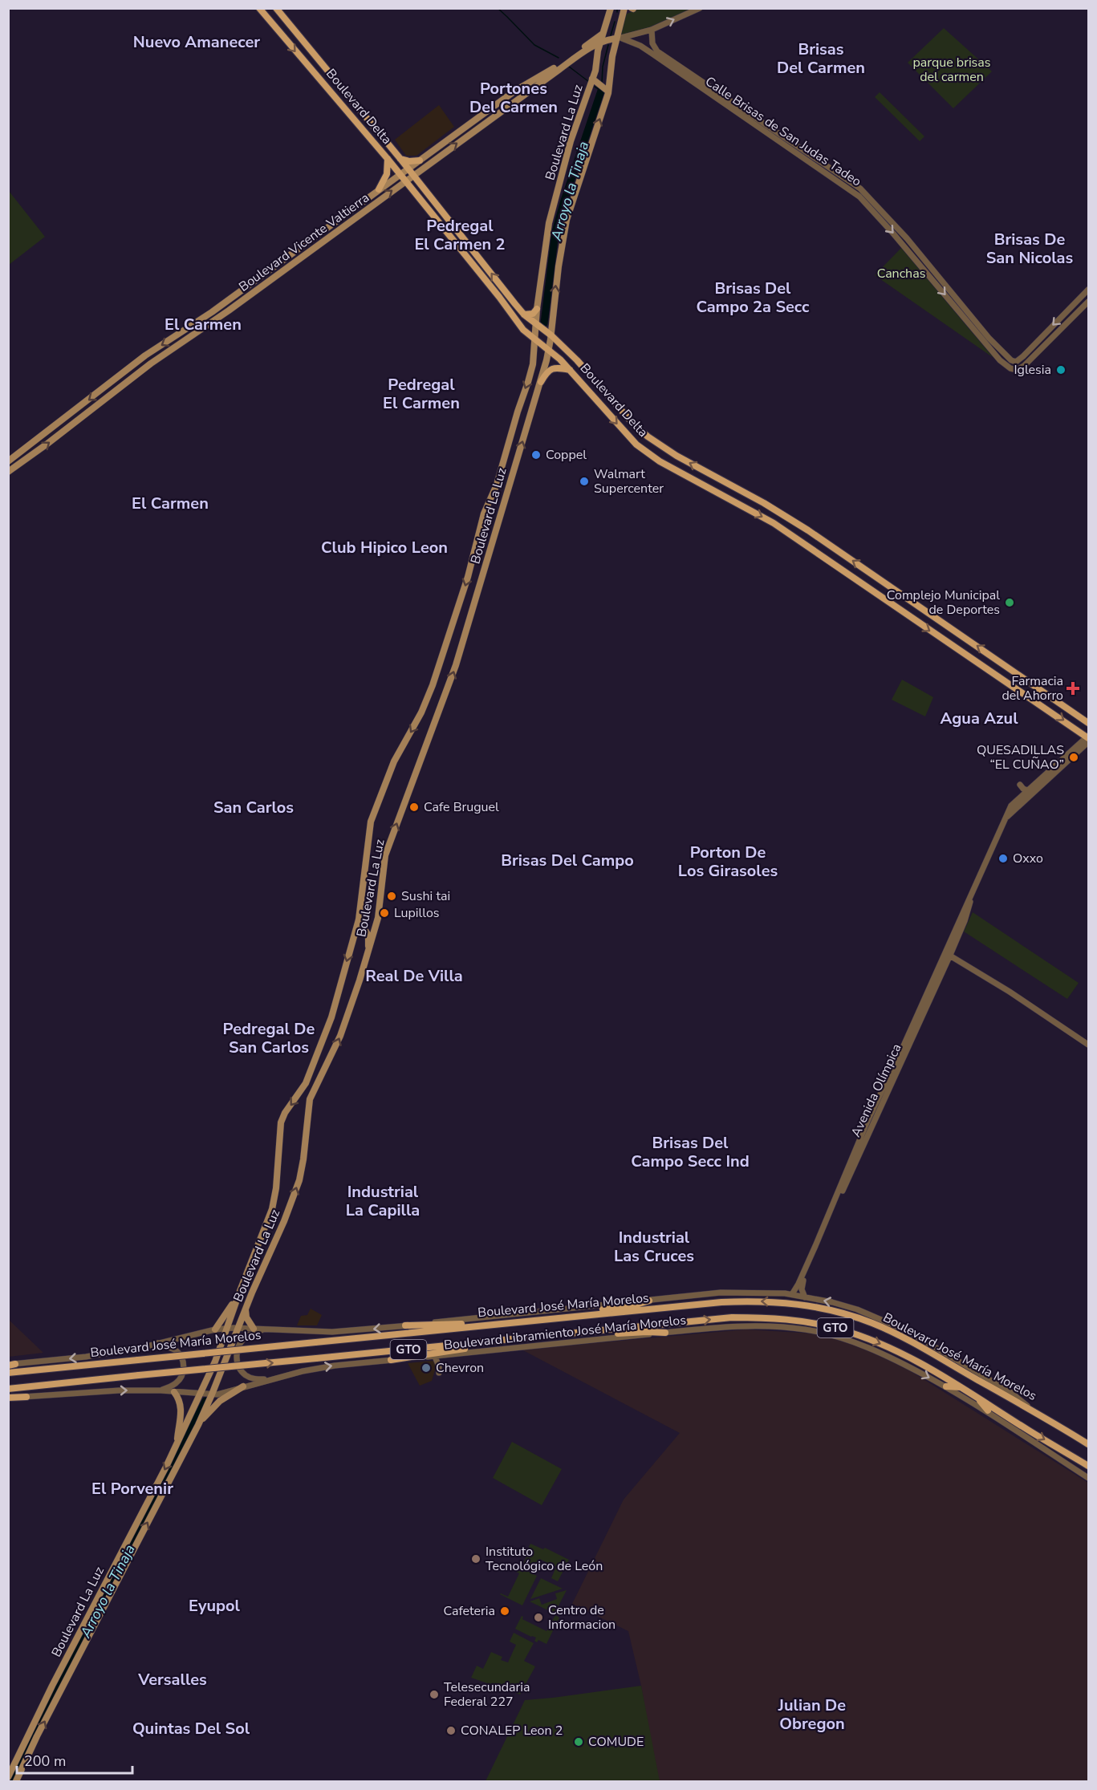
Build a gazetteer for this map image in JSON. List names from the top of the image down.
{
  "streets": {
    "main road": [
      "Boulevard Delta",
      "Boulevard La Luz",
      "Boulevard Vicente Valtierra",
      "Boulevard José María Morelos",
      "GTO"
    ],
    "street": ["Calle Brisas de San Judas Tadeo", "Avenida Olímpica", "Boulevard Libramiento José María Morelos"]
  },
  "crossings": [
    ["Boulevard Delta", "Boulevard La Luz"],
    ["Boulevard Delta", "Boulevard Vicente Valtierra"],
    ["Boulevard Delta", "Avenida Olímpica"],
    ["Calle Brisas de San Judas Tadeo", "Boulevard La Luz"],
    ["Calle Brisas de San Judas Tadeo", "Boulevard Vicente Valtierra"],
    ["Boulevard La Luz", "Boulevard Vicente Valtierra"],
    ["Boulevard La Luz", "Boulevard Libramiento José María Morelos"],
    ["Avenida Olímpica", "Boulevard Libramiento José María Morelos"],
    ["Boulevard José María Morelos", "Boulevard Libramiento José María Morelos"]
  ],
  "districts": [
    "Nuevo Amanecer",
    "Brisas Del Carmen",
    "Portones Del Carmen",
    "Pedregal El Carmen 2",
    "Brisas De San Nicolas",
    "Brisas Del Campo 2a Secc",
    "El Carmen",
    "Pedregal El Carmen",
    "El Carmen",
    "Club Hipico Leon",
    "Agua Azul",
    "San Carlos",
    "Porton De Los Girasoles",
    "Brisas Del Campo",
    "Real De Villa",
    "Pedregal De San Carlos",
    "Brisas Del Campo Secc Ind",
    "Industrial La Capilla",
    "Industrial Las Cruces",
    "El Porvenir",
    "Eyupol",
    "Versalles",
    "Julian De Obregon",
    "Quintas Del Sol"
  ],
  "water": ["Arroyo la Tinaja"],
  "parks": ["parque brisas del carmen", "Canchas"],
  "places": {
    "other": [
      "Iglesia",
      "Coppel",
      "Walmart Supercenter",
      "Complejo Municipal de Deportes",
      "QUESADILLAS “EL CUÑAO”",
      "Cafe Bruguel",
      "Oxxo",
      "Sushi tai",
      "Lupillos",
      "Chevron",
      "Instituto Tecnológico de León",
      "Cafeteria",
      "Centro de Informacion",
      "Telesecundaria Federal 227",
      "CONALEP Leon 2",
      "COMUDE"
    ],
    "health": ["Farmacia del Ahorro"]
  },
  "scale_bar": "200 m"
}
